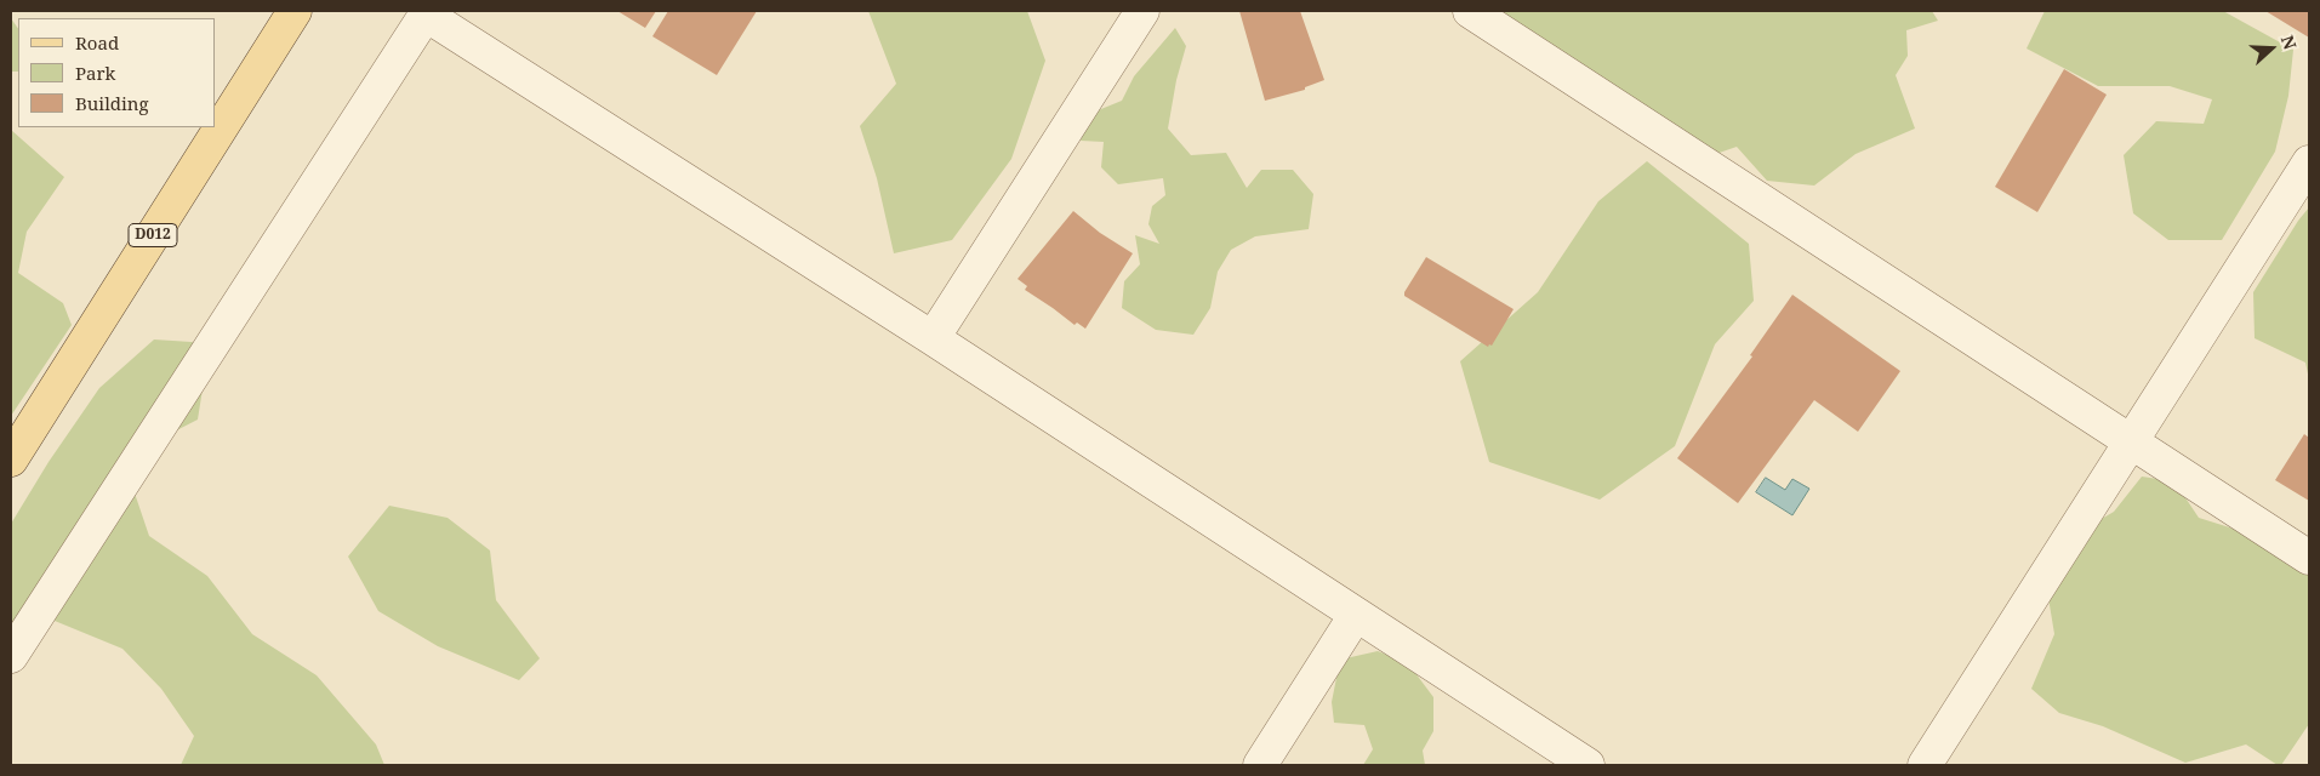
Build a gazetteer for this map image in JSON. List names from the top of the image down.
{
  "streets": {
    "main road": ["D012"]
  },
  "legend": ["Road", "Park", "Building"],
  "north": "right"
}
